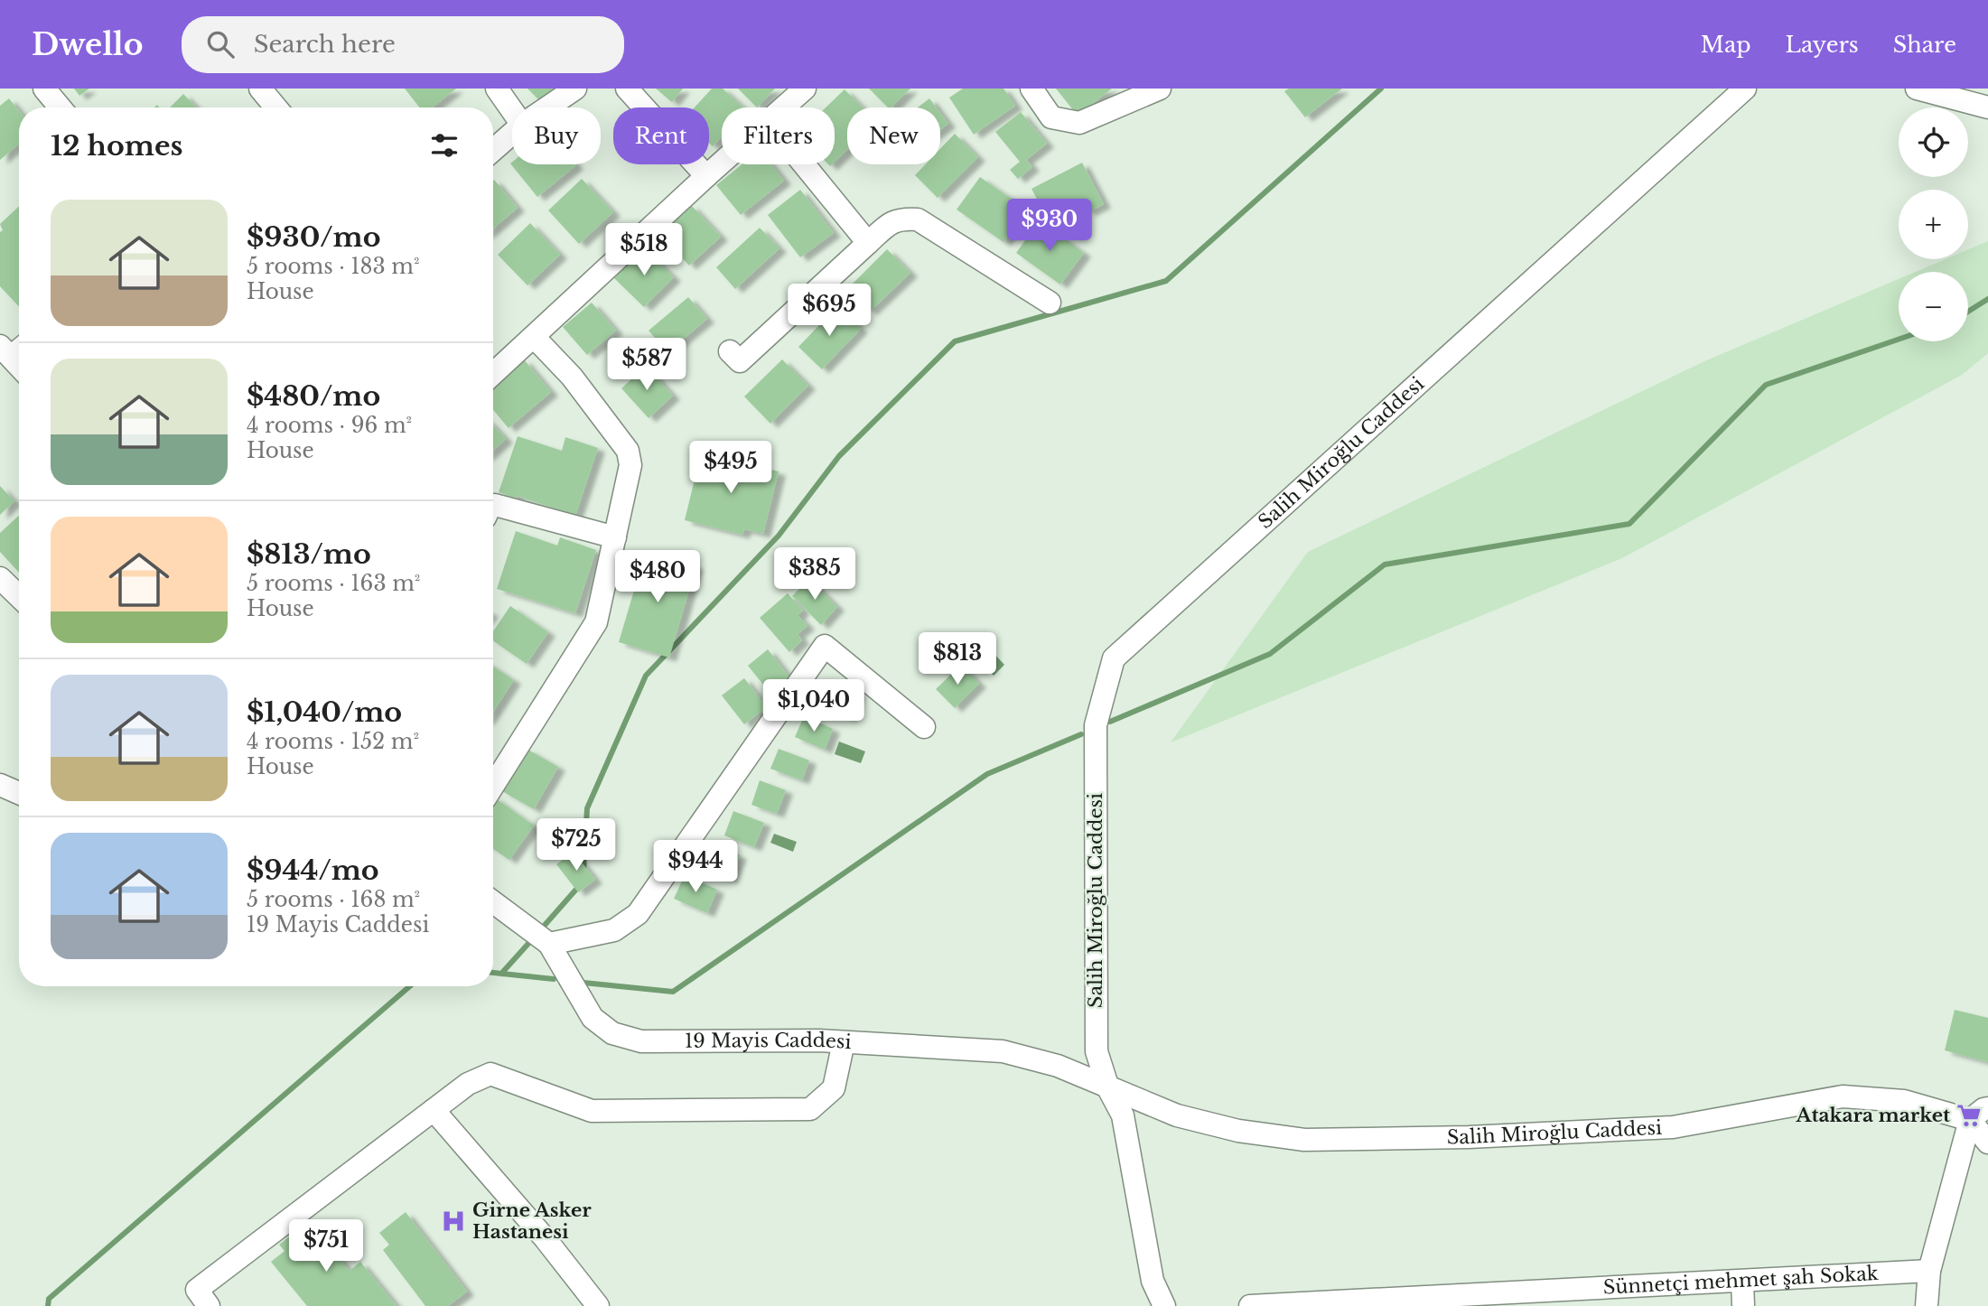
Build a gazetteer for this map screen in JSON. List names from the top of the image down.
{
  "streets": {
    "street": ["Salih Miroğlu Caddesi", "19 Mayis Caddesi", "Sünnetçi mehmet şah Sokak"]
  },
  "crossings": [
    ["Salih Miroğlu Caddesi", "19 Mayis Caddesi"]
  ],
  "places": {
    "supermarket": ["Atakara market"],
    "hospital": ["Girne Asker Hastanesi"]
  },
  "page": {
    "header": "Dwello",
    "search": "Search here",
    "nav": ["Map", "Layers", "Share"],
    "map_buttons": ["+", "−"],
    "chip": [
      "Buy",
      "Rent",
      "Filters",
      "New"
    ],
    "heading": "12 homes",
    "list": [
      {
        "name": "$930/mo",
        "note": "5 rooms · 183 m² · House"
      },
      {
        "name": "$480/mo",
        "note": "4 rooms · 96 m² · House"
      },
      {
        "name": "$813/mo",
        "note": "5 rooms · 163 m² · House"
      },
      {
        "name": "$1,040/mo",
        "note": "4 rooms · 152 m² · House"
      },
      {
        "name": "$944/mo",
        "note": "5 rooms · 168 m² · 19 Mayis Caddesi"
      }
    ],
    "price": [
      "$930",
      "$518",
      "$695",
      "$587",
      "$495",
      "$385",
      "$480",
      "$813",
      "$1,040",
      "$725",
      "$944",
      "$751"
    ]
  }
}
